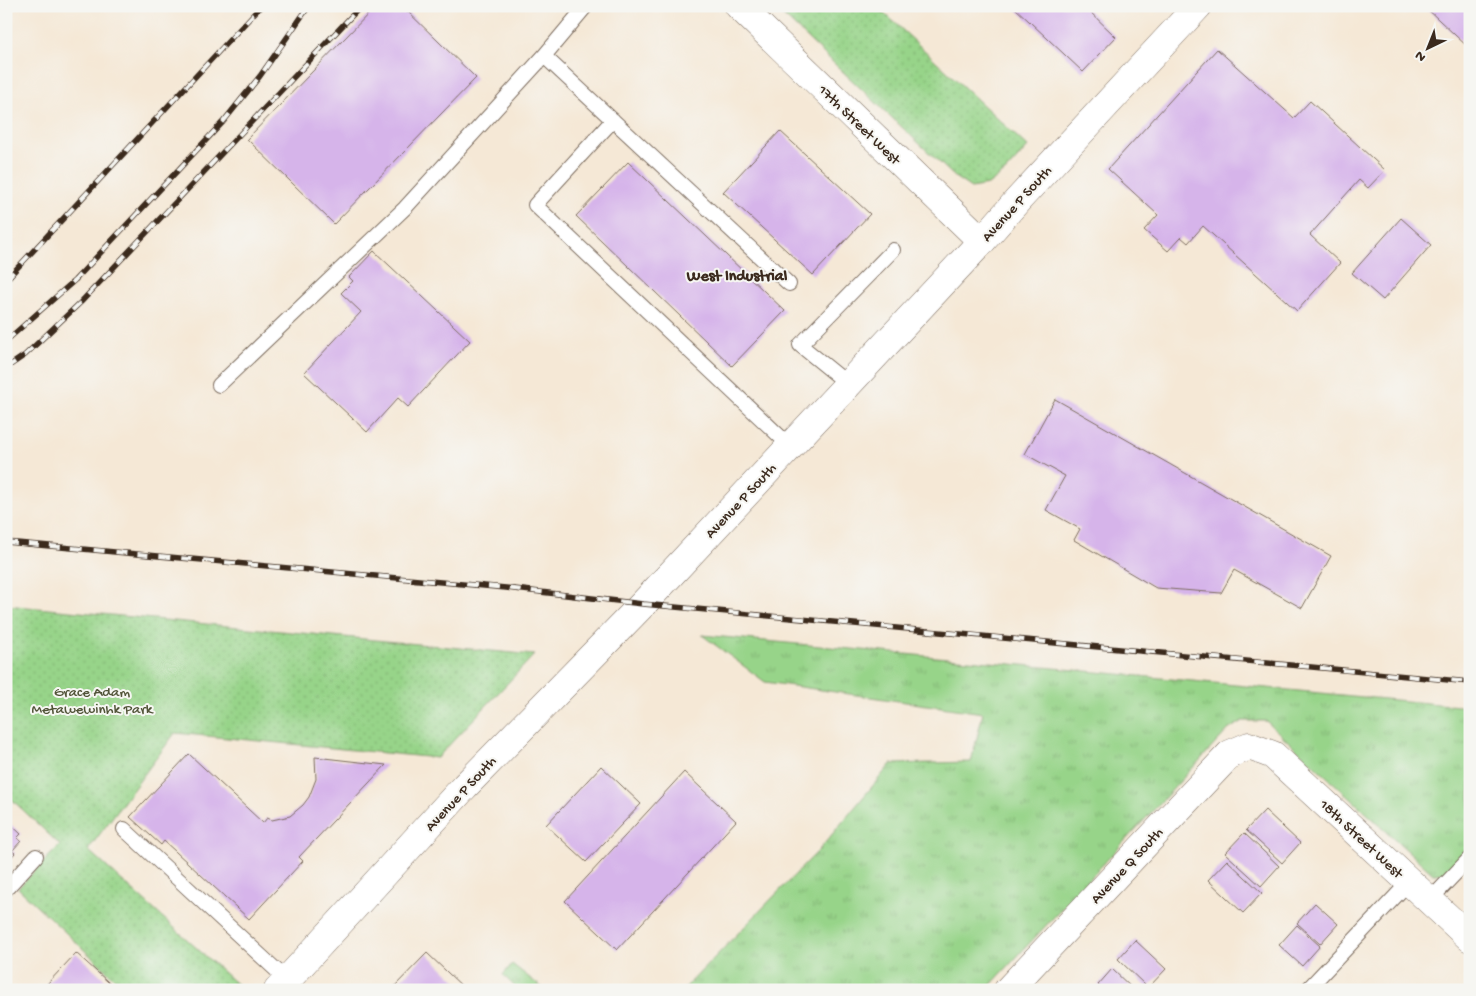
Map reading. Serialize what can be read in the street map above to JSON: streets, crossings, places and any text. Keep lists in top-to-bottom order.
{
  "streets": {
    "main road": [
      "17th Street West",
      "Avenue P South",
      "18th Street West",
      "Avenue Q South"
    ]
  },
  "crossings": [
    ["17th Street West", "Avenue P South"],
    ["18th Street West", "Avenue Q South"]
  ],
  "districts": ["West Industrial"],
  "parks": ["Grace Adam Metawewinhk Park"],
  "north": "bottom left"
}
